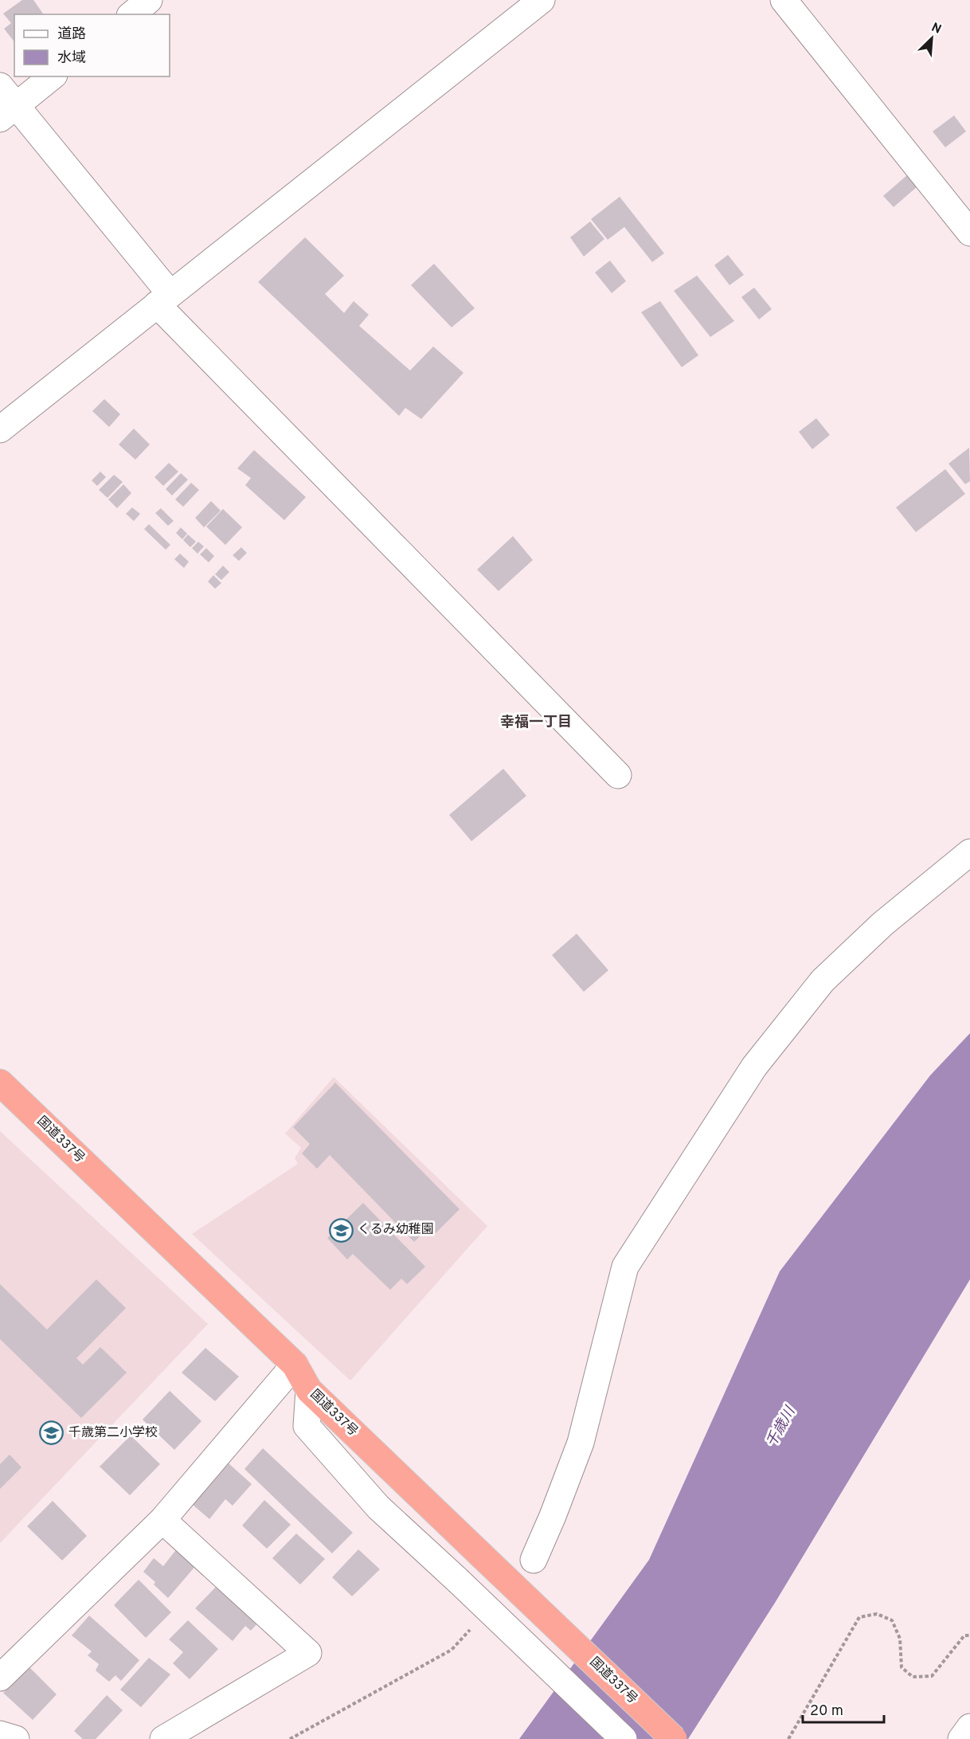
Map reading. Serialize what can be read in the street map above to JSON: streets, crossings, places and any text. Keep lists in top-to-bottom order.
{
  "streets": {
    "highway": ["国道337号"]
  },
  "districts": ["幸福一丁目"],
  "water": ["千歳川"],
  "places": {
    "school or university": ["くるみ幼稚園", "千歳第二小学校"]
  },
  "legend": ["道路", "水域"],
  "scale_bar": "20 m",
  "north": "top right"
}
